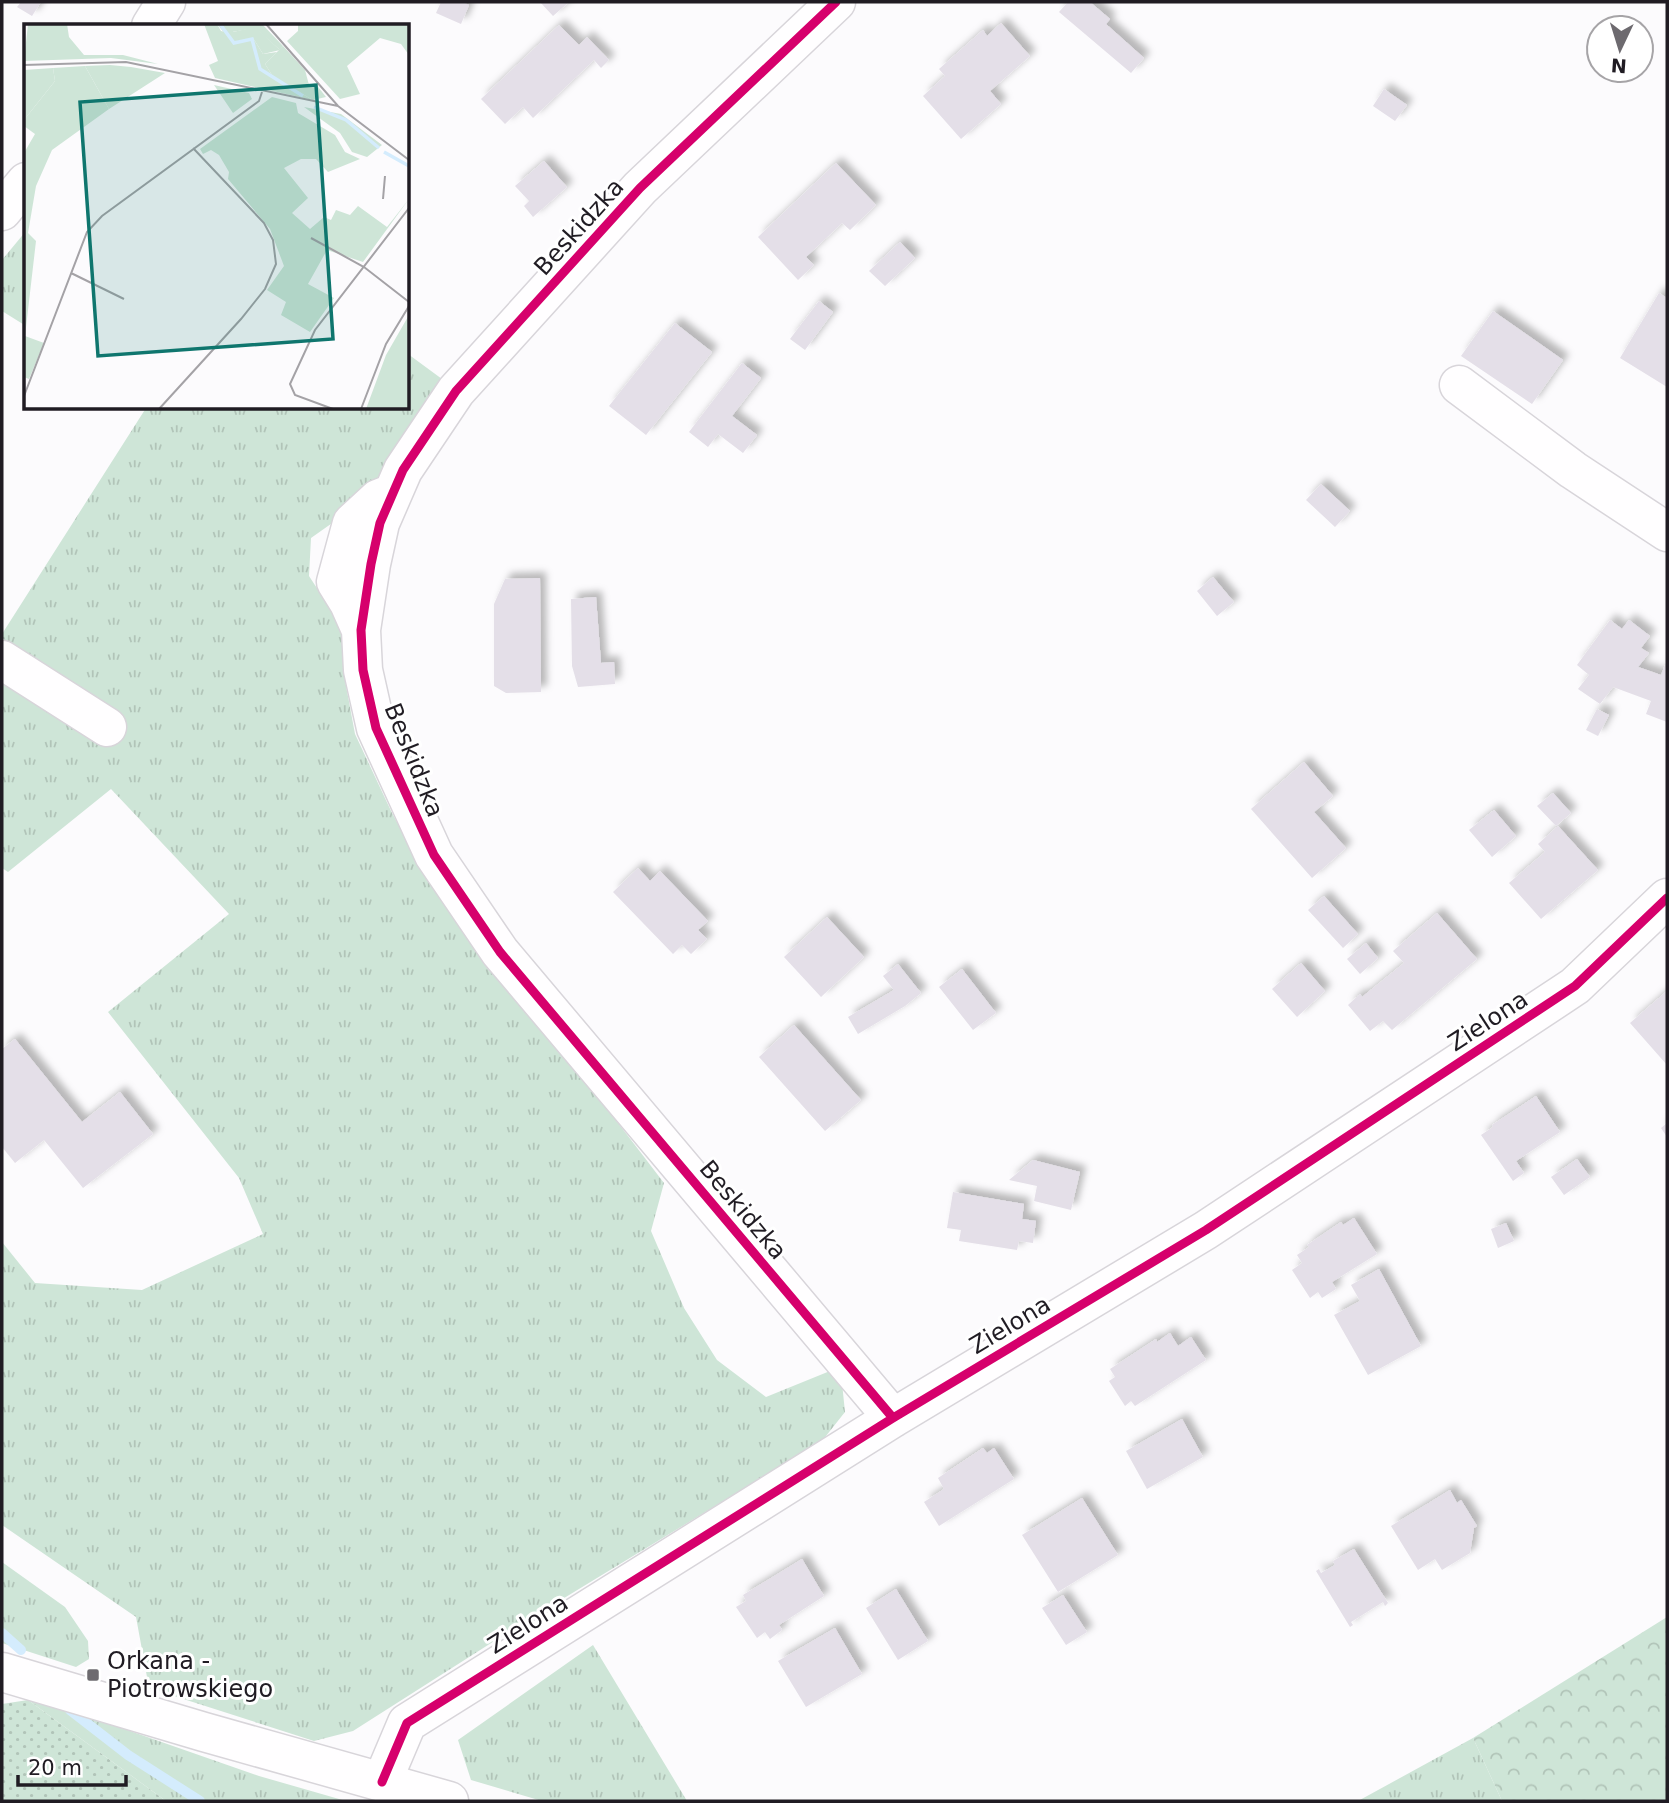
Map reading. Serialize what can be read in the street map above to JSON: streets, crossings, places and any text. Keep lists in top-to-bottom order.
{
  "streets": {
    "street": ["Beskidzka", "Zielona"]
  },
  "crossings": [
    ["Beskidzka", "Zielona"]
  ],
  "places": {
    "transit": ["Orkana - Piotrowskiego"]
  },
  "scale_bar": "20 m",
  "north": "bottom"
}
